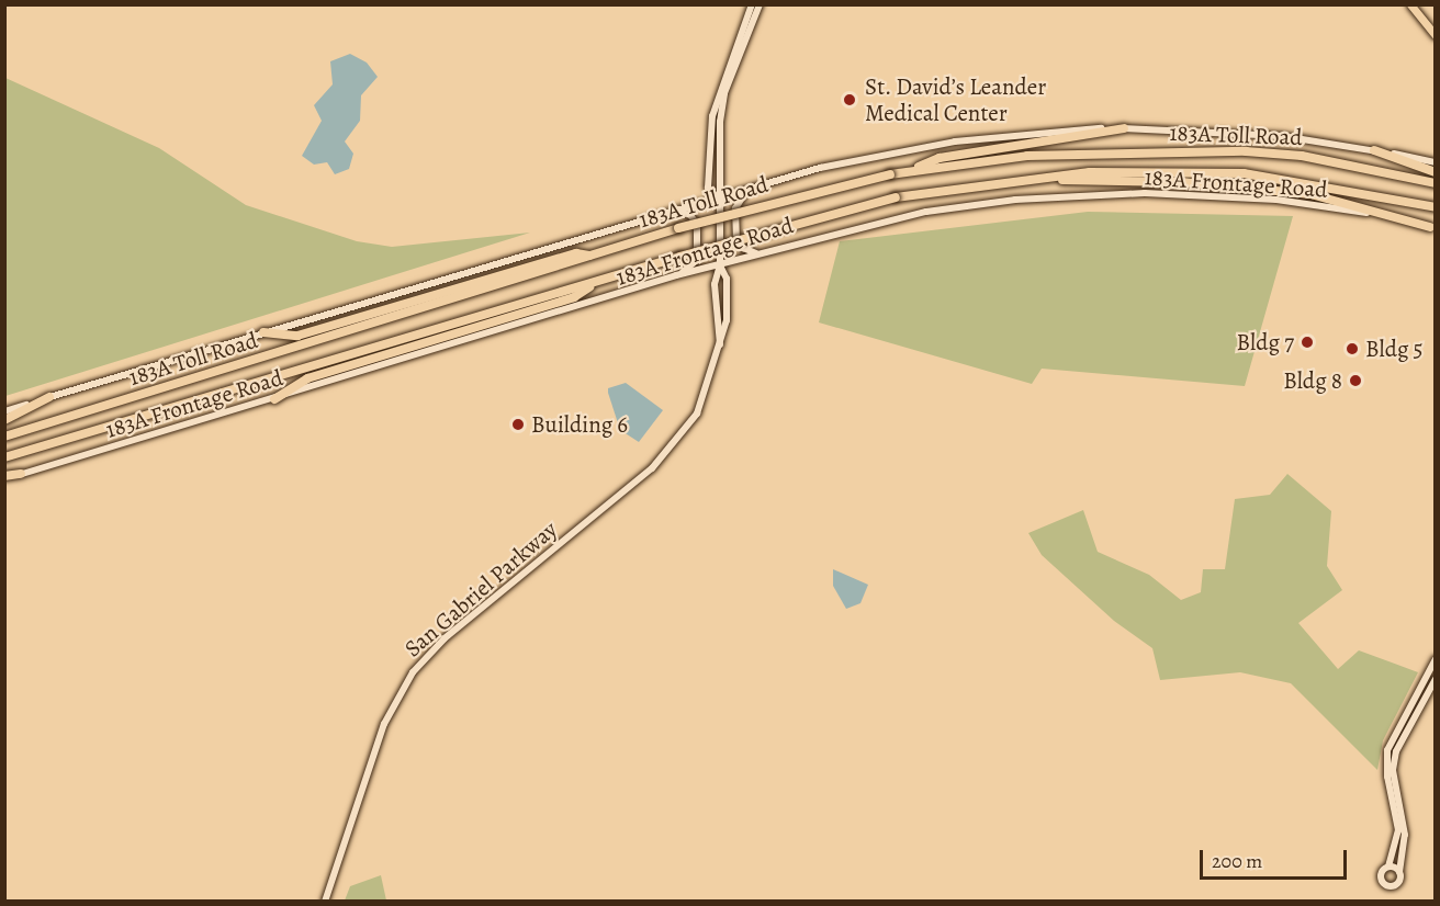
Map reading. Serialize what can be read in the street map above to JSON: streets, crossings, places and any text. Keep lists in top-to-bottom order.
{
  "streets": {
    "highway": ["183A Toll Road"],
    "main road": ["183A Frontage Road", "San Gabriel Parkway"]
  },
  "crossings": [
    ["183A Frontage Road", "San Gabriel Parkway"]
  ],
  "places": [
    "St. David’s Leander Medical Center",
    "Bldg 7",
    "Bldg 5",
    "Bldg 8",
    "Building 6"
  ],
  "scale_bar": "200 m"
}
